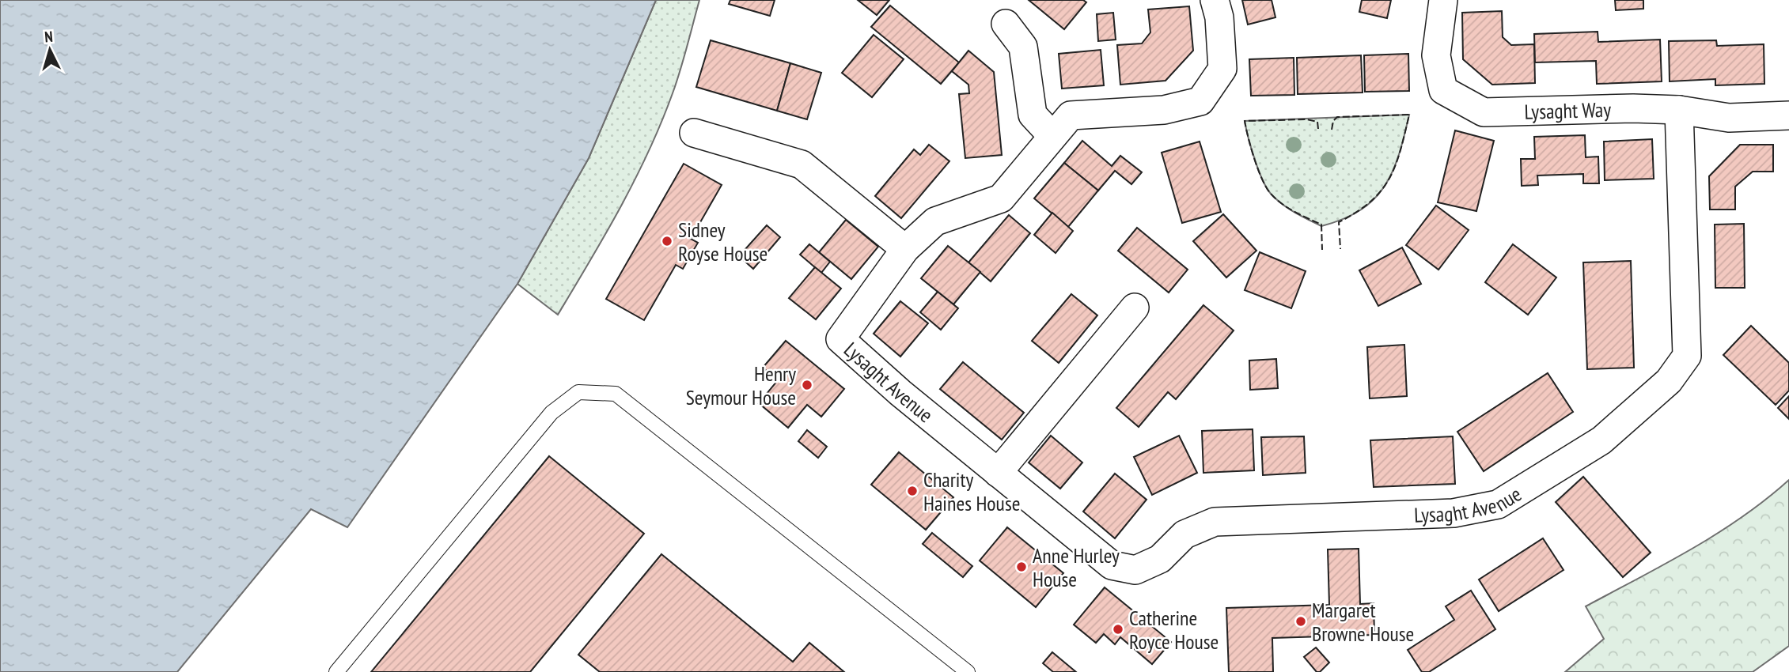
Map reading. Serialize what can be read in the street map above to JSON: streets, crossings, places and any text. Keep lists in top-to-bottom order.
{
  "streets": {
    "street": ["Lysaght Way", "Lysaght Avenue"]
  },
  "crossings": [
    ["Lysaght Way", "Lysaght Avenue"]
  ],
  "places": [
    "Sidney Royse House",
    "Henry Seymour House",
    "Charity Haines House",
    "Anne Hurley House",
    "Margaret Browne House",
    "Catherine Royce House"
  ],
  "north": "top"
}
